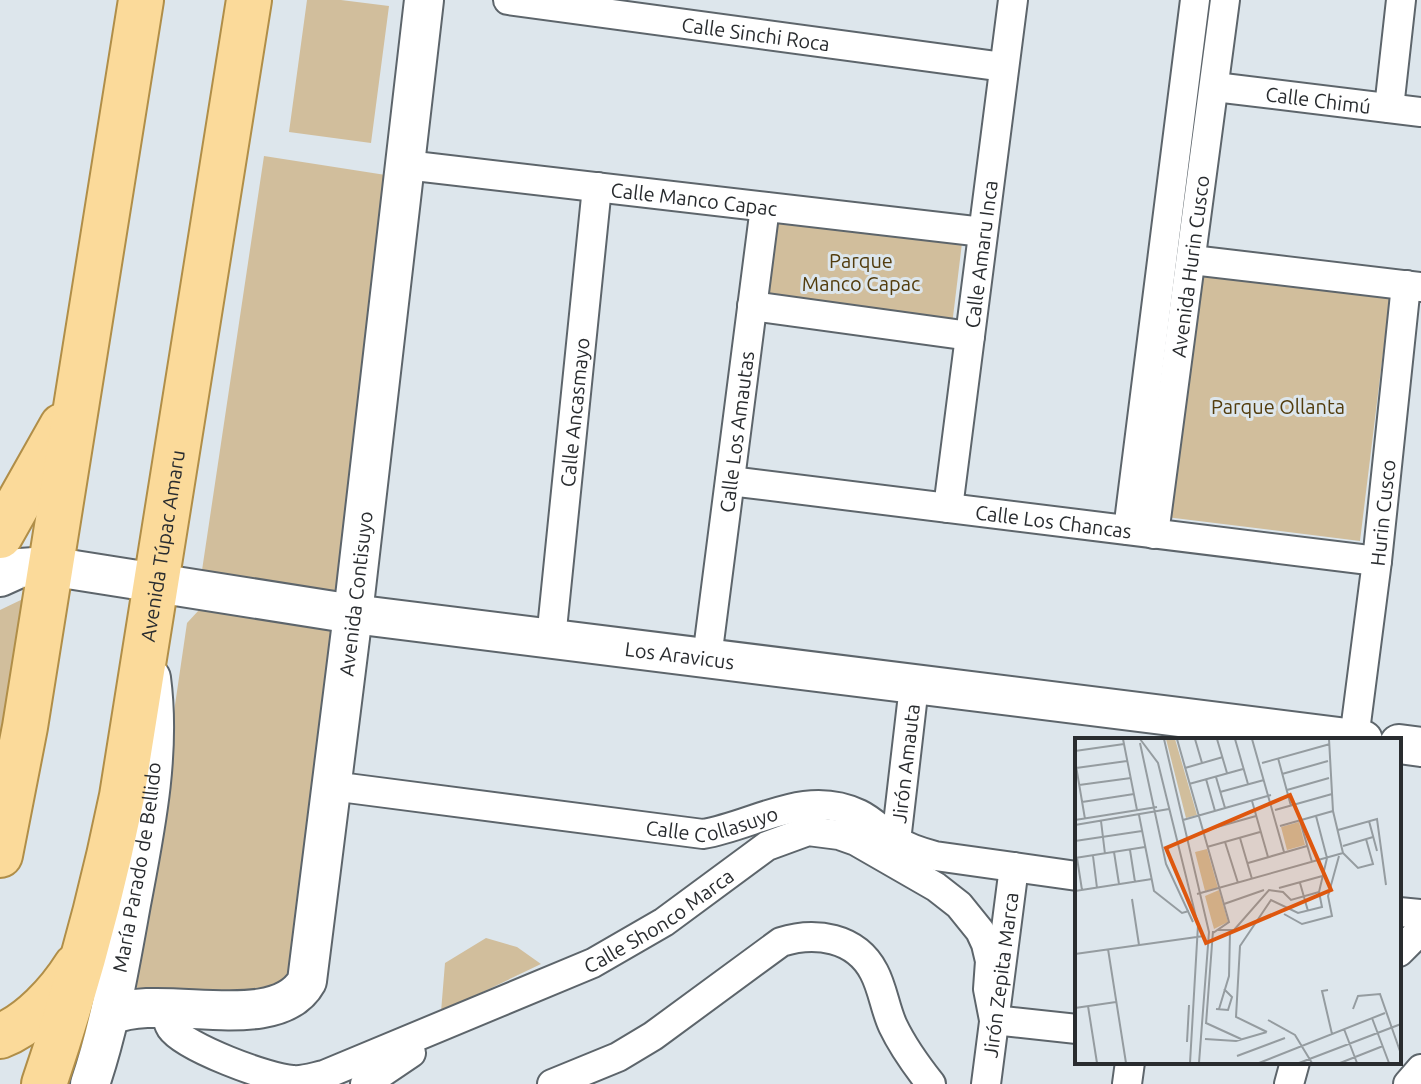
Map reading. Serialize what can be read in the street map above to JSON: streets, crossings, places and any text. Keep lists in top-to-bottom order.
{
  "streets": {
    "main road": ["Avenida Túpac Amaru"],
    "street": [
      "Calle Sinchi Roca",
      "Calle Chimú",
      "Calle Manco Capac",
      "Calle Amaru Inca",
      "Avenida Hurin Cusco",
      "Calle Ancasmayo",
      "Calle Los Amautas",
      "Hurin Cusco",
      "Calle Los Chancas",
      "Avenida Contisuyo",
      "Los Aravicus",
      "Jirón Amauta",
      "Calle Collasuyo",
      "María Parado de Bellido",
      "Calle Shonco Marca",
      "Jirón Zepita Marca"
    ]
  },
  "crossings": [
    ["Calle Sinchi Roca", "Calle Amaru Inca"],
    ["Calle Chimú", "Avenida Hurin Cusco"],
    ["Calle Manco Capac", "Calle Amaru Inca"],
    ["Calle Manco Capac", "Calle Ancasmayo"],
    ["Calle Manco Capac", "Calle Los Amautas"],
    ["Calle Manco Capac", "Avenida Contisuyo"],
    ["Calle Amaru Inca", "Calle Los Chancas"],
    ["Avenida Hurin Cusco", "Calle Los Chancas"],
    ["Calle Ancasmayo", "Los Aravicus"],
    ["Calle Los Amautas", "Calle Los Chancas"],
    ["Calle Los Amautas", "Los Aravicus"],
    ["Hurin Cusco", "Calle Los Chancas"],
    ["Avenida Túpac Amaru", "Los Aravicus"],
    ["Avenida Túpac Amaru", "María Parado de Bellido"],
    ["Avenida Contisuyo", "Los Aravicus"],
    ["Avenida Contisuyo", "Calle Collasuyo"],
    ["Avenida Contisuyo", "María Parado de Bellido"],
    ["Avenida Contisuyo", "Calle Shonco Marca"],
    ["Los Aravicus", "Jirón Amauta"],
    ["Jirón Amauta", "Calle Collasuyo"],
    ["Calle Collasuyo", "Jirón Zepita Marca"],
    ["Calle Shonco Marca", "Jirón Zepita Marca"]
  ],
  "parks": ["Parque Manco Capac", "Parque Ollanta"]
}
